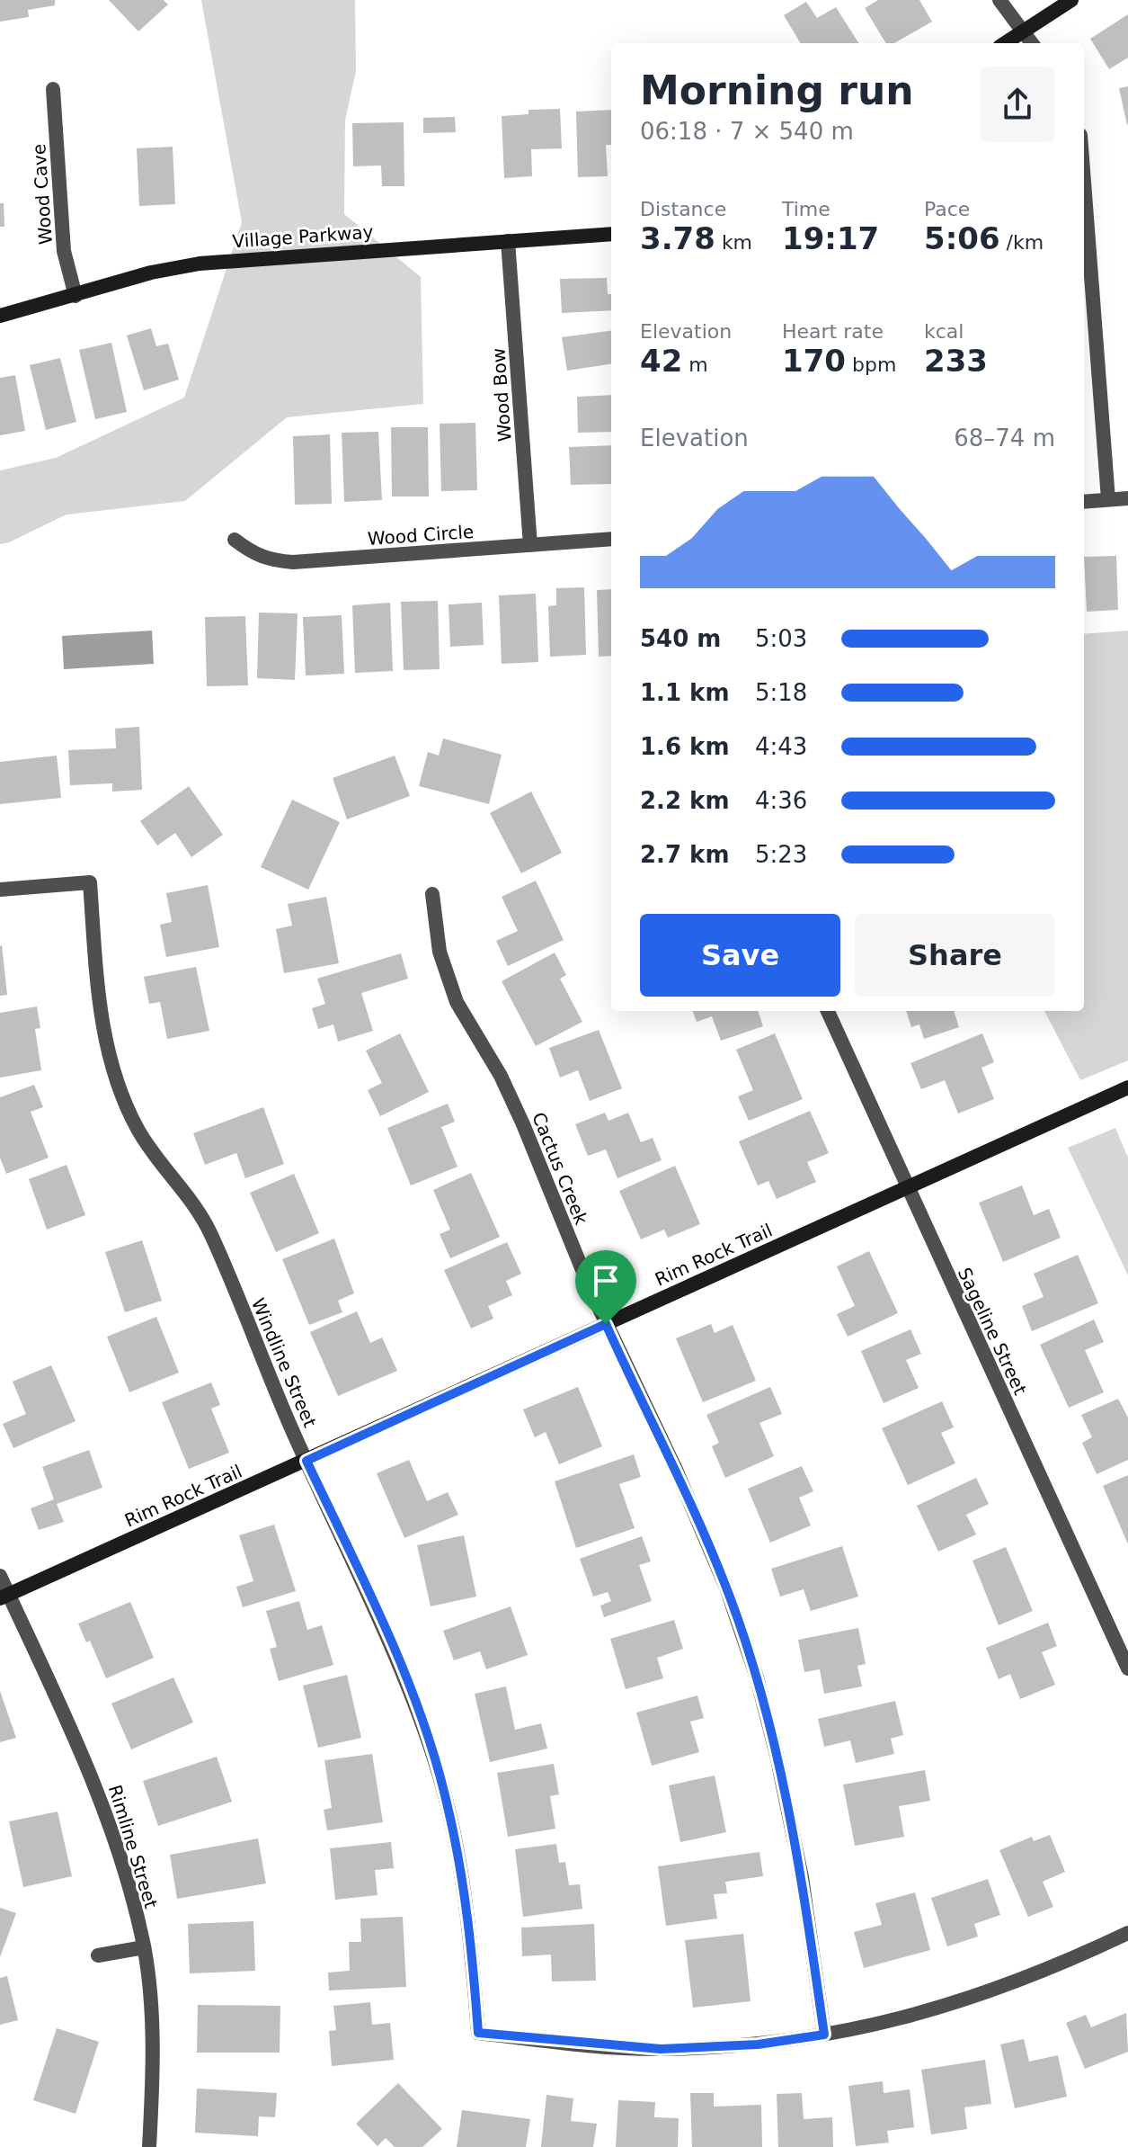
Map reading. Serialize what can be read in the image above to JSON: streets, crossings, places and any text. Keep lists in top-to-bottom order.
{
  "streets": {
    "street": [
      "Wood Cave",
      "Village Parkway",
      "Wood Bow",
      "Wood Circle",
      "Cactus Creek",
      "Rim Rock Trail",
      "Sageline Street",
      "Windline Street",
      "Rimline Street"
    ]
  },
  "crossings": [
    ["Wood Cave", "Village Parkway"],
    ["Village Parkway", "Wood Bow"],
    ["Wood Bow", "Wood Circle"],
    ["Cactus Creek", "Rim Rock Trail"],
    ["Cactus Creek", "Windline Street"],
    ["Rim Rock Trail", "Sageline Street"],
    ["Rim Rock Trail", "Windline Street"],
    ["Rim Rock Trail", "Rimline Street"]
  ],
  "page": {
    "heading": ["Morning run", "06:18 · 7 × 540 m"],
    "stats": [
      ["Distance", "3.78 km"],
      ["Time", "19:17"],
      ["Pace", "5:06 /km"],
      ["Elevation", "42 m"],
      ["Heart rate", "170 bpm"],
      ["kcal", "233"]
    ],
    "chart": ["Elevation", "68–74 m"],
    "list": [
      {
        "name": "540 m",
        "note": "5:03"
      },
      {
        "name": "1.1 km",
        "note": "5:18"
      },
      {
        "name": "1.6 km",
        "note": "4:43"
      },
      {
        "name": "2.2 km",
        "note": "4:36"
      },
      {
        "name": "2.7 km",
        "note": "5:23"
      }
    ],
    "buttons": ["Save", "Share"]
  }
}
